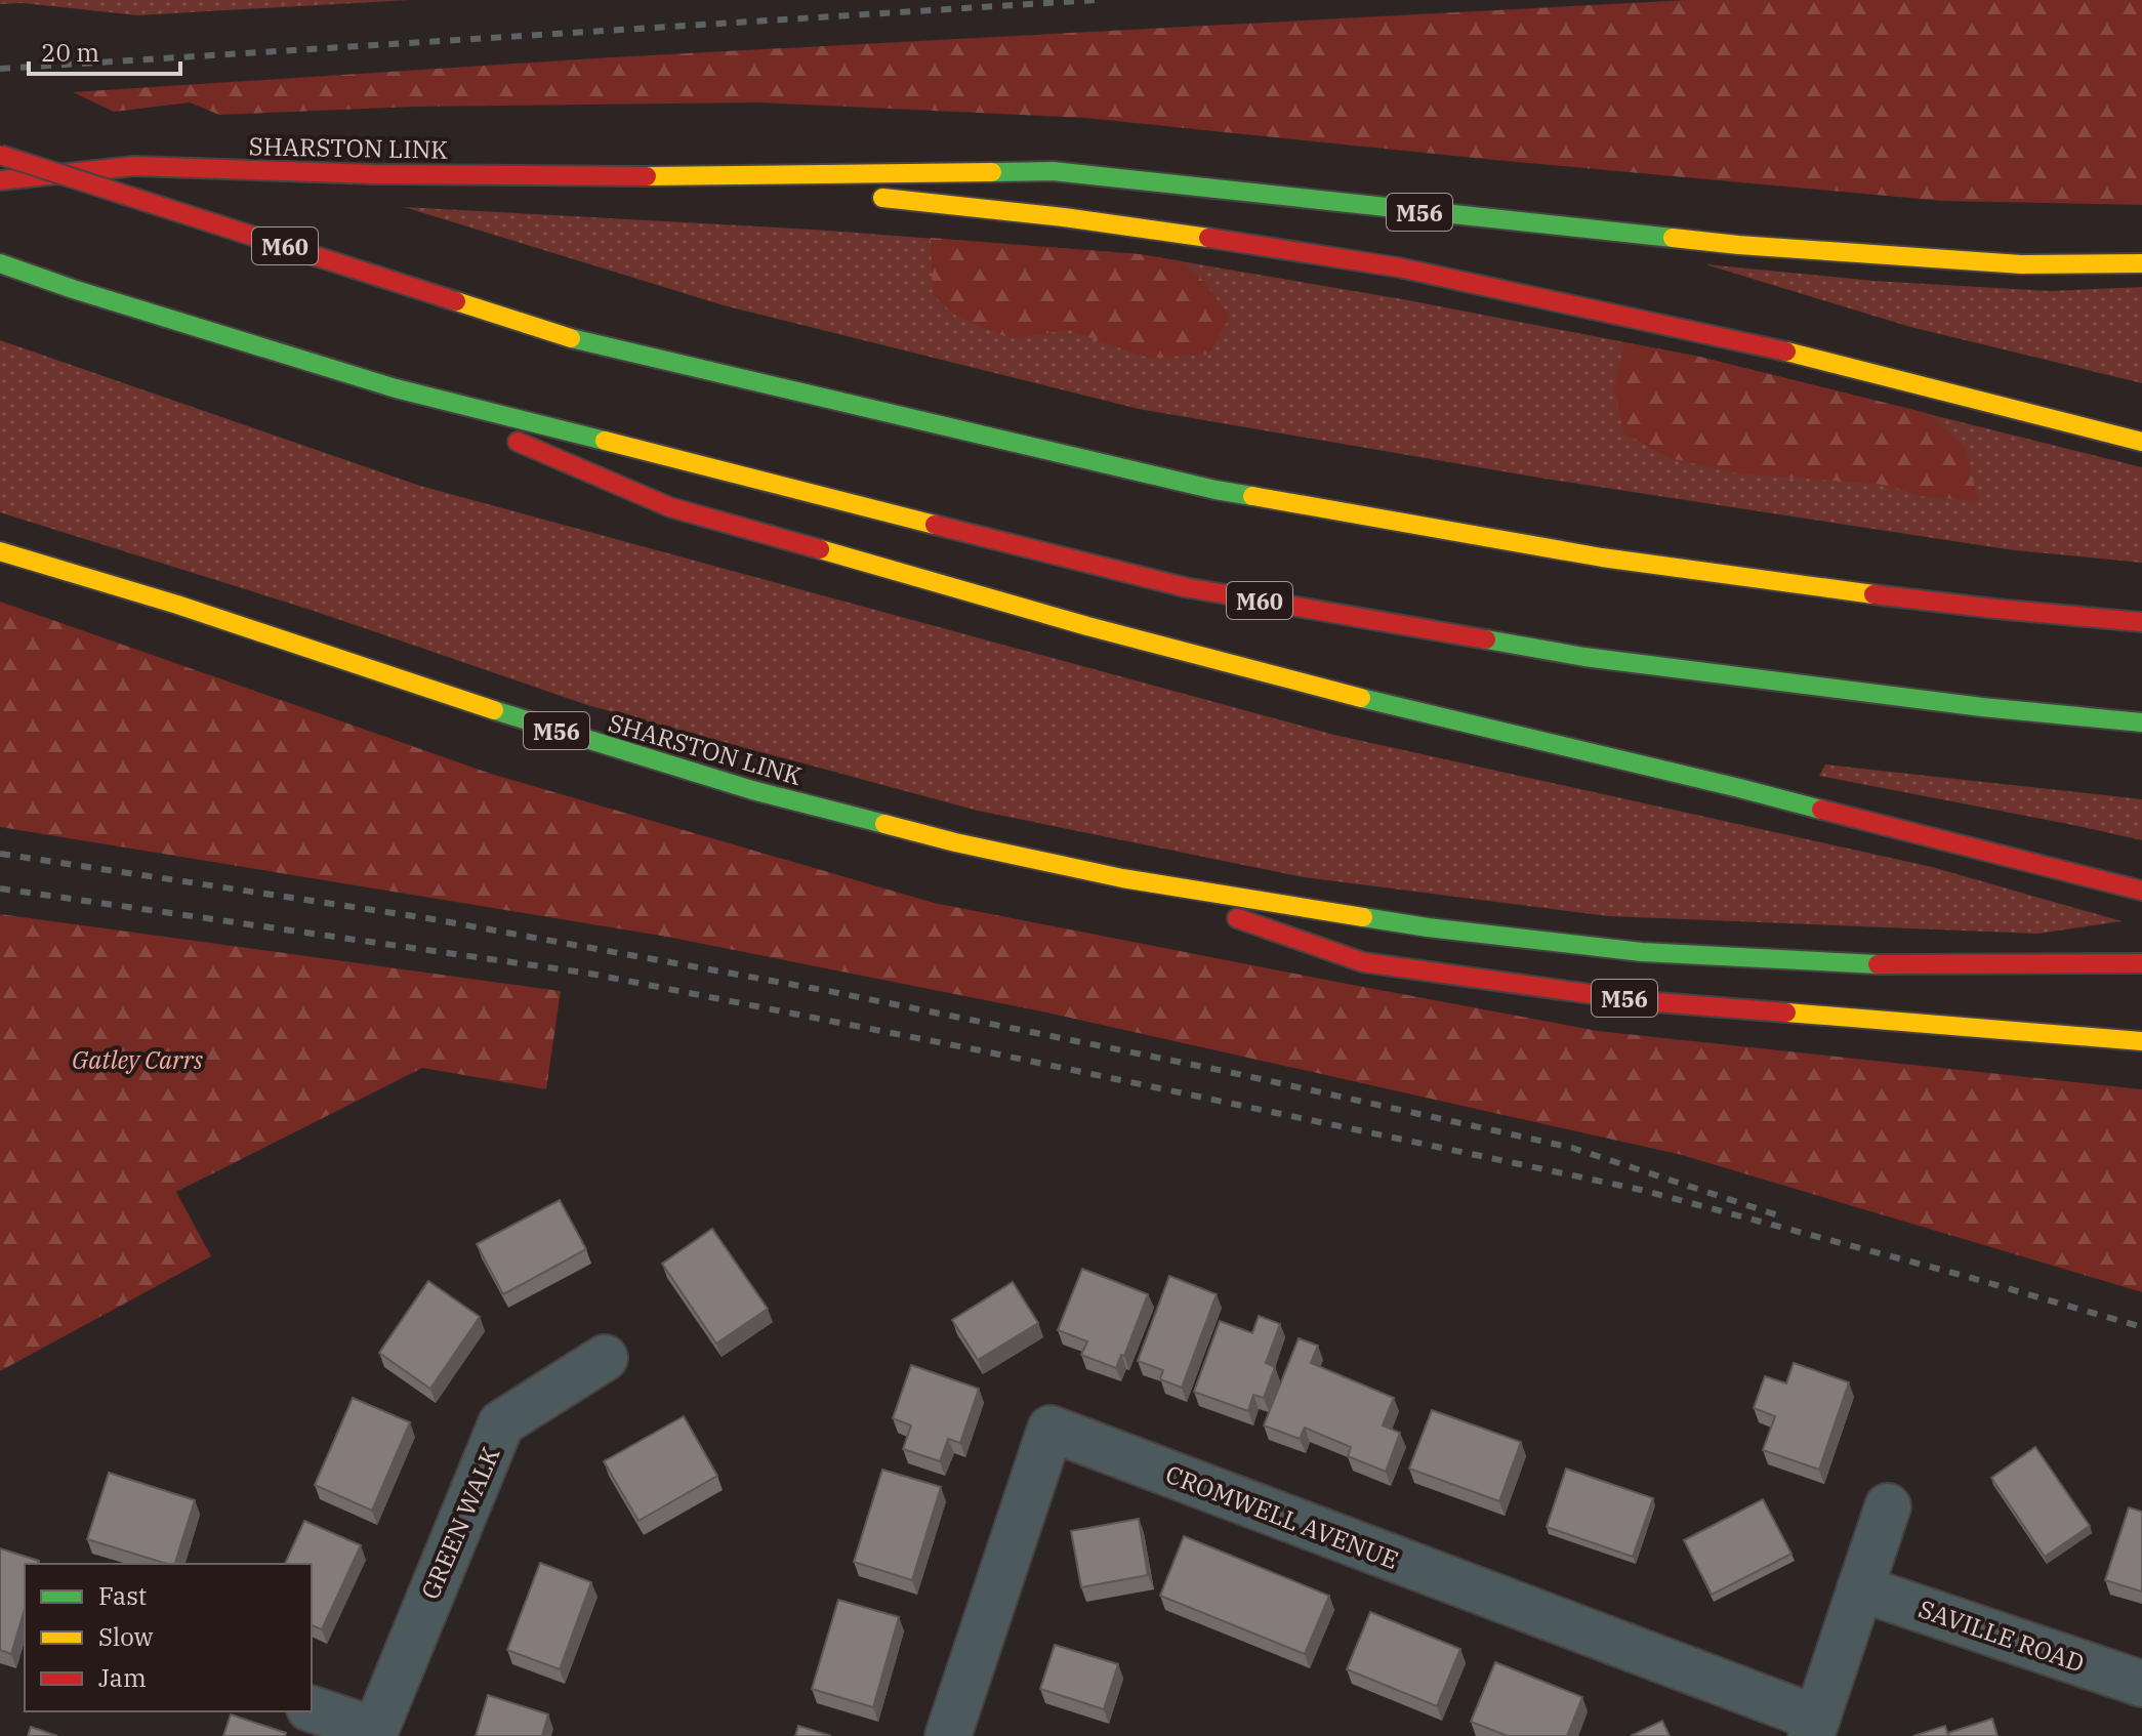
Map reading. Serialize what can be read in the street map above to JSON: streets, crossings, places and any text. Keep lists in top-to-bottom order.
{
  "streets": {
    "highway": ["SHARSTON LINK", "M56", "M60"],
    "street": ["CROMWELL AVENUE", "GREEN WALK", "SAVILLE ROAD"]
  },
  "crossings": [
    ["SHARSTON LINK", "M56"]
  ],
  "parks": ["Gatley Carrs"],
  "legend": ["Fast", "Slow", "Jam"],
  "scale_bar": "20 m"
}
